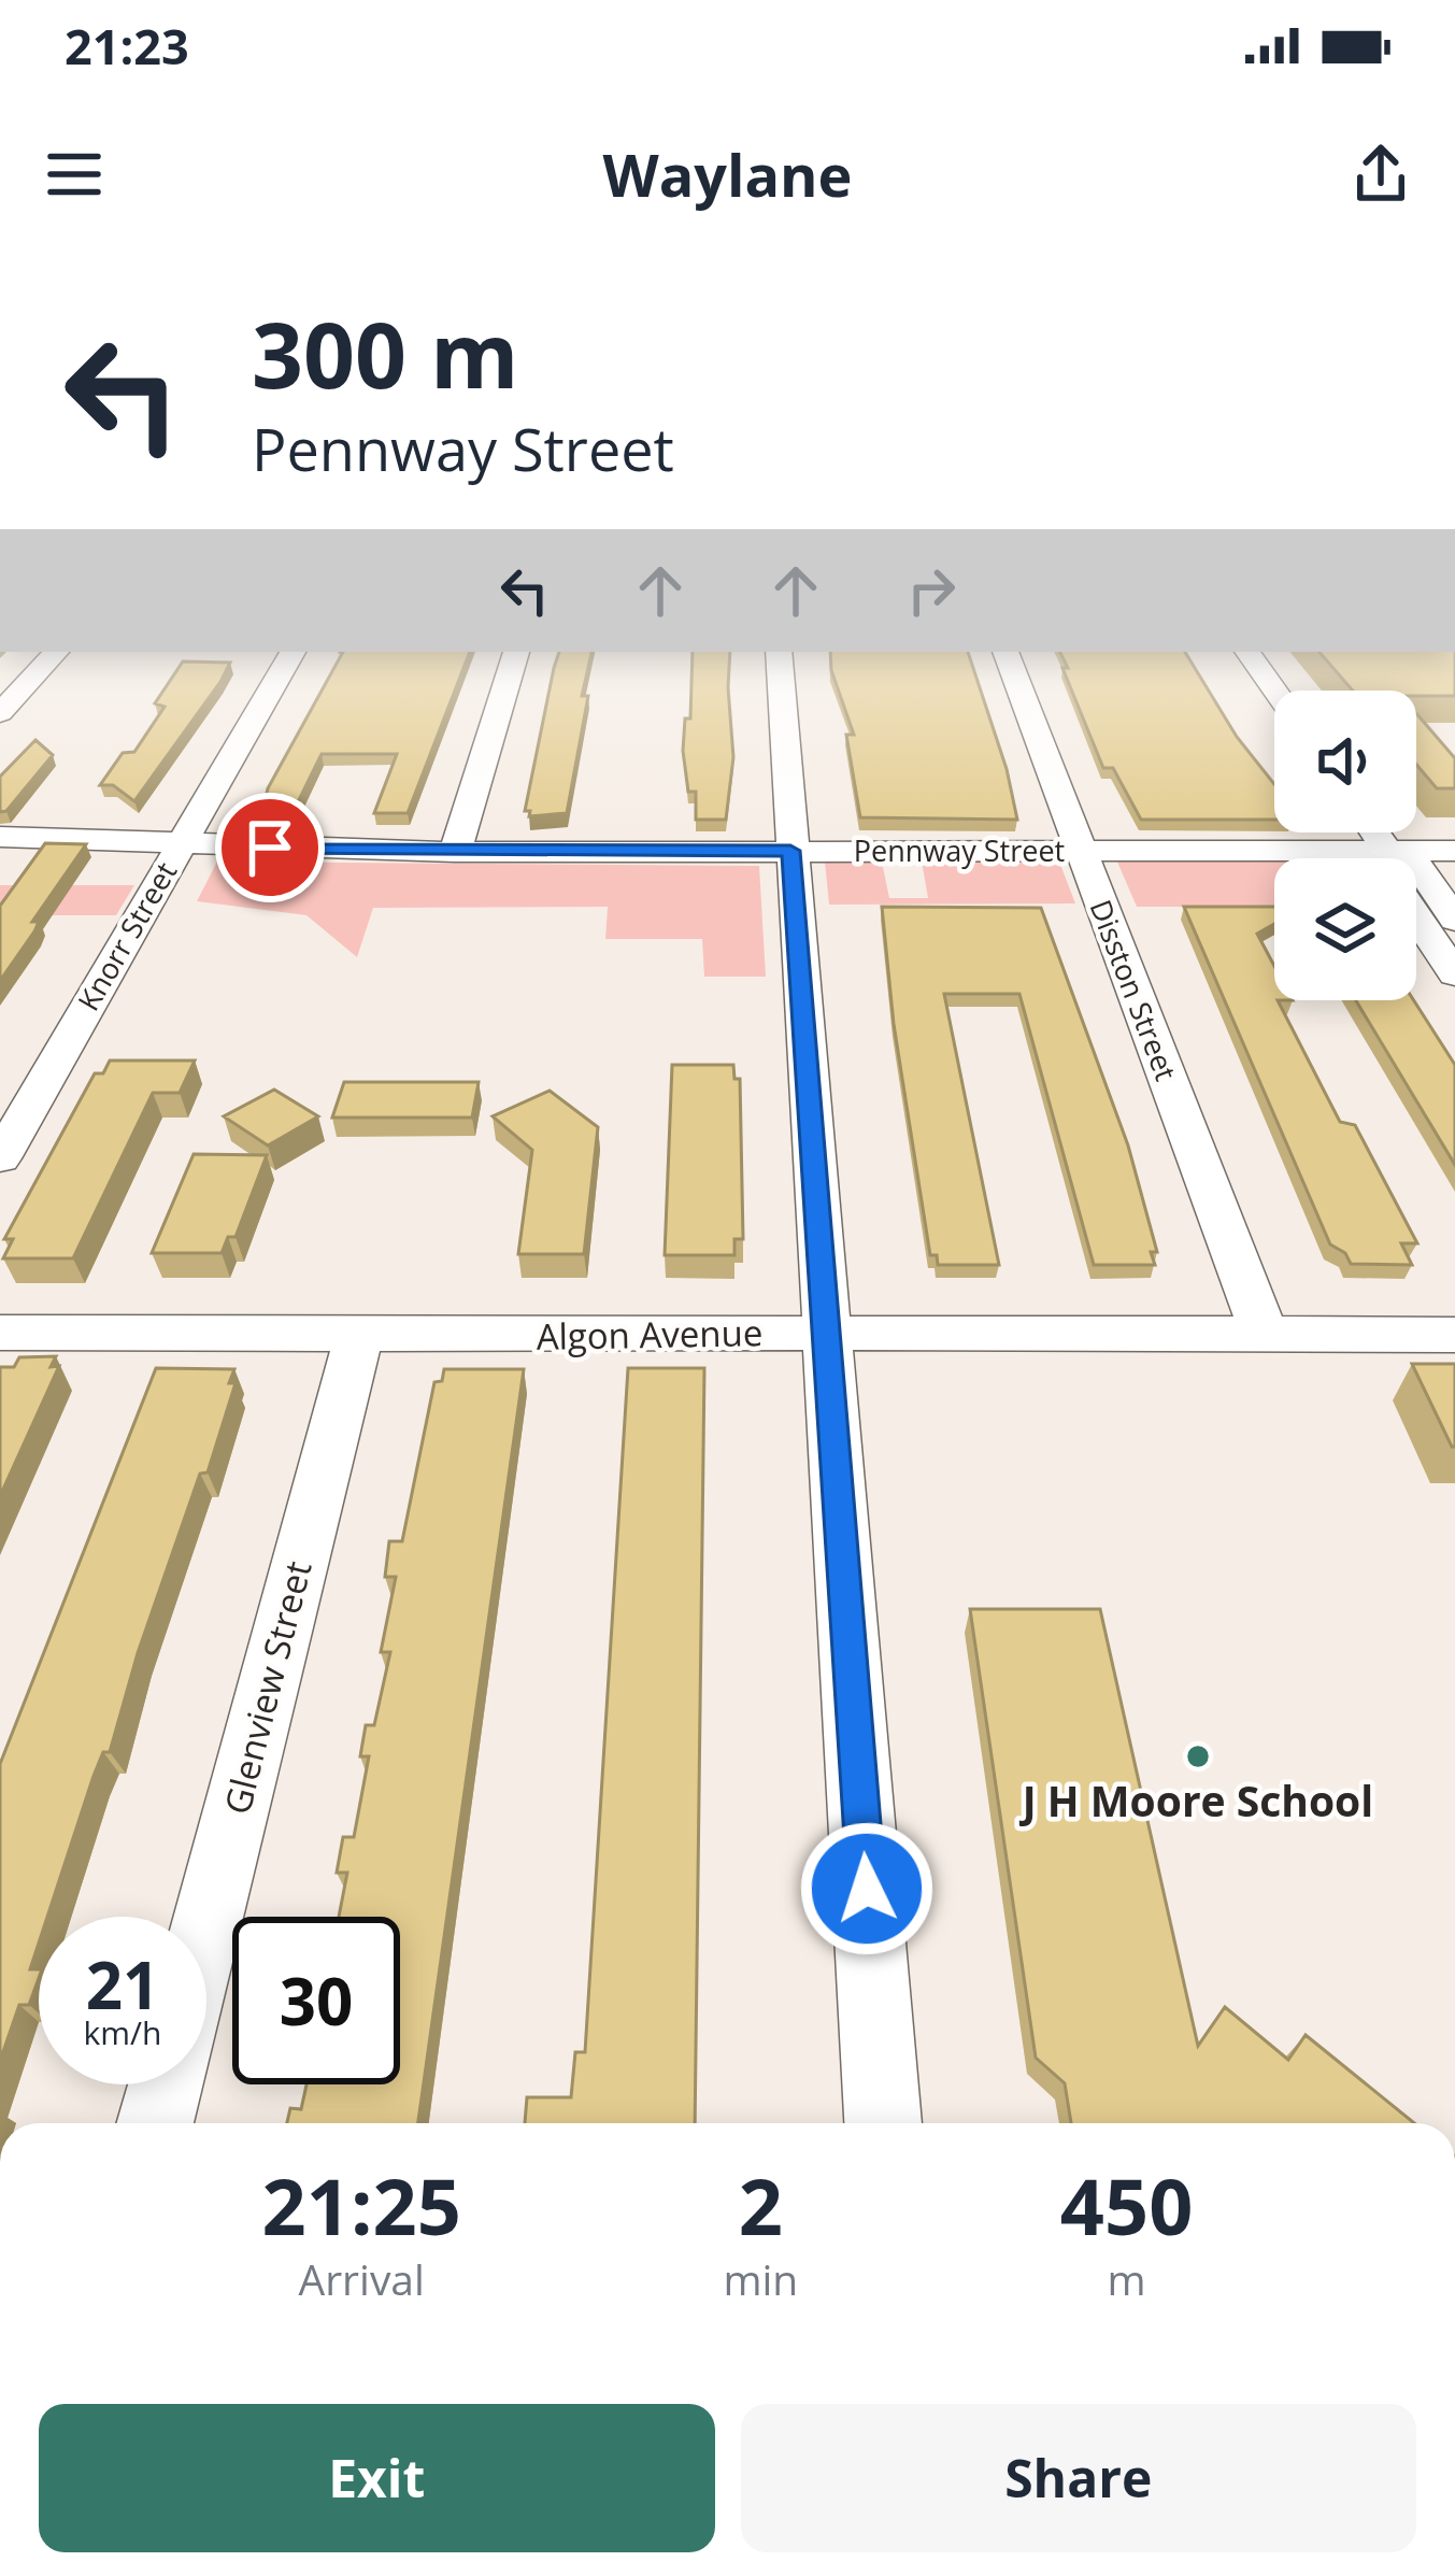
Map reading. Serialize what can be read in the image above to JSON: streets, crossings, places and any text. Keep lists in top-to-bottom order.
{
  "streets": {
    "street": [
      "Pennway Street",
      "Knorr Street",
      "Disston Street",
      "Algon Avenue",
      "Glenview Street"
    ]
  },
  "crossings": [
    ["Pennway Street", "Knorr Street"],
    ["Pennway Street", "Disston Street"],
    ["Disston Street", "Algon Avenue"],
    ["Algon Avenue", "Glenview Street"]
  ],
  "places": ["J H Moore School"],
  "page": {
    "status": "21:23",
    "header": "Waylane",
    "turn": ["300 m", "Pennway Street"],
    "speed": "21 km/h",
    "limit": "30",
    "eta": [
      "21:25",
      "Arrival",
      "2",
      "min",
      "450",
      "m"
    ],
    "buttons": ["Exit", "Share"]
  }
}
